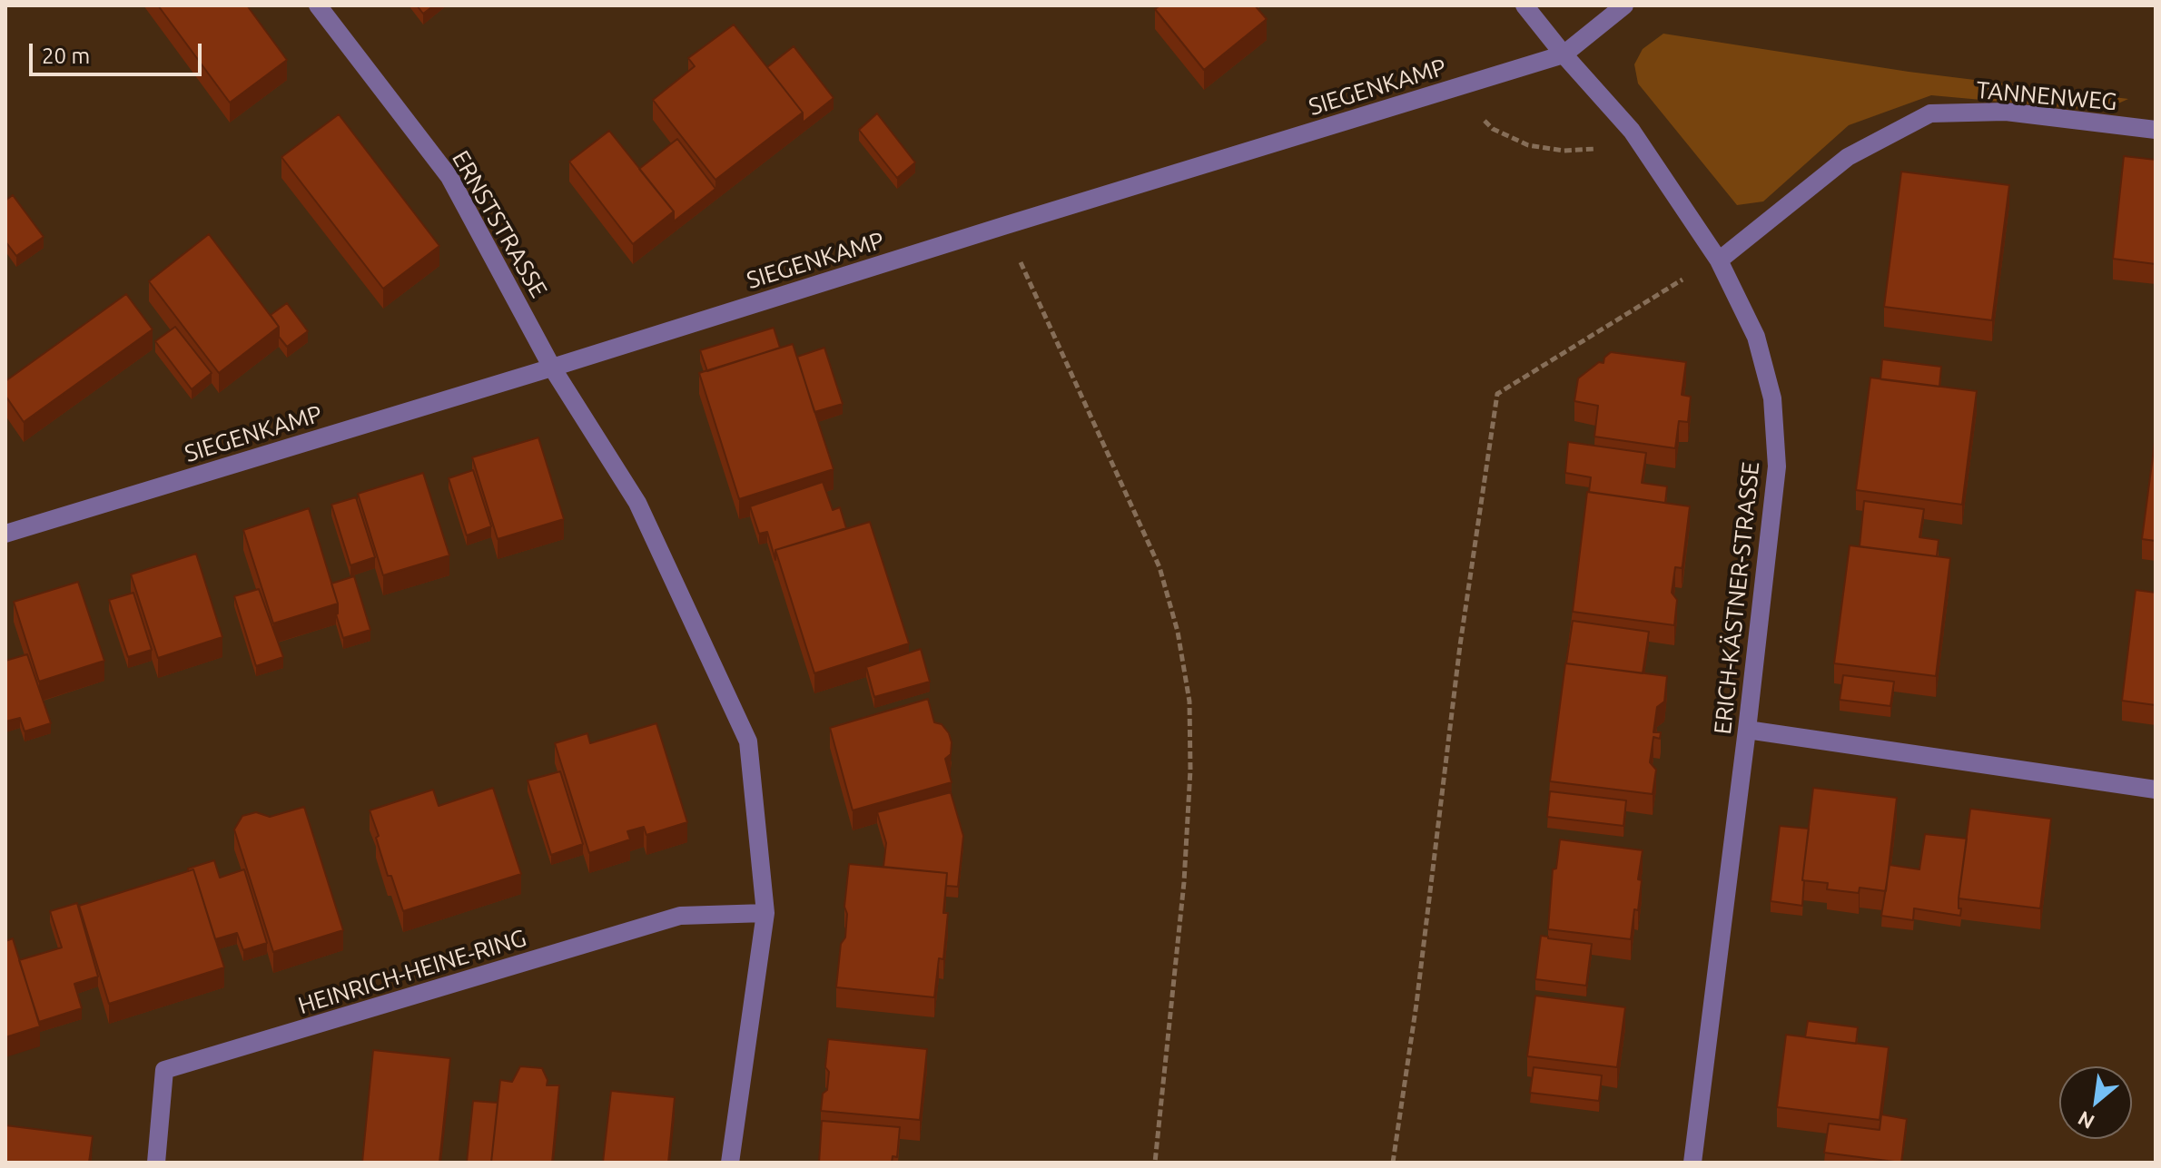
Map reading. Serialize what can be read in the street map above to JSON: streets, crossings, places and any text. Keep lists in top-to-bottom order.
{
  "streets": {
    "street": [
      "SIEGENKAMP",
      "TANNENWEG",
      "ERNSTSTRASSE",
      "ERICH-KÄSTNER-STRASSE",
      "HEINRICH-HEINE-RING"
    ]
  },
  "crossings": [
    ["SIEGENKAMP", "ERNSTSTRASSE"],
    ["SIEGENKAMP", "ERICH-KÄSTNER-STRASSE"],
    ["TANNENWEG", "ERICH-KÄSTNER-STRASSE"],
    ["ERNSTSTRASSE", "HEINRICH-HEINE-RING"]
  ],
  "scale_bar": "20 m",
  "north": "bottom left"
}
